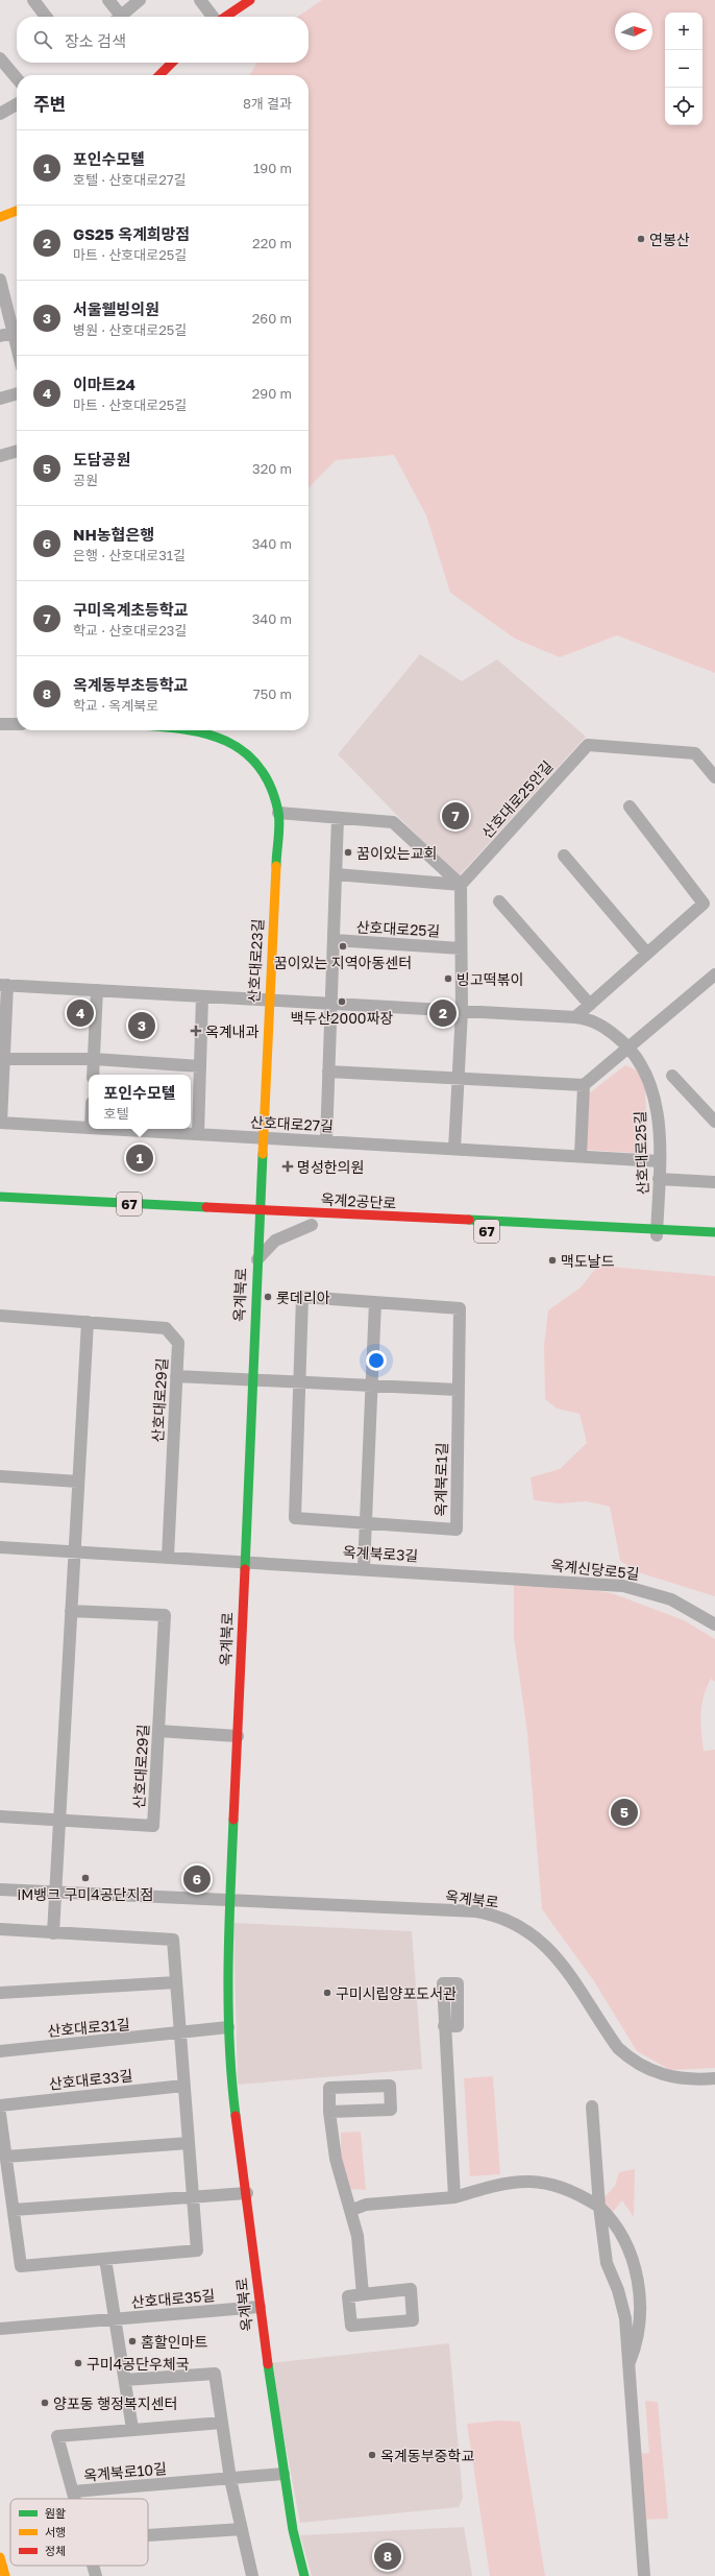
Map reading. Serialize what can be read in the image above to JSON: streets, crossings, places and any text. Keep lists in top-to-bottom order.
{
  "streets": {
    "street": [
      "산호대로25안길",
      "산호대로25길",
      "산호대로23길",
      "산호대로27길",
      "옥계2공단로",
      "67",
      "옥계북로",
      "산호대로29길",
      "옥계북로1길",
      "옥계북로3길",
      "옥계신당로5길",
      "산호대로31길",
      "산호대로33길",
      "산호대로35길",
      "옥계북로10길"
    ]
  },
  "crossings": [
    ["산호대로25길", "산호대로23길"],
    ["산호대로25길", "산호대로27길"],
    ["산호대로25길", "옥계2공단로"],
    ["산호대로23길", "산호대로27길"],
    ["산호대로23길", "옥계2공단로"],
    ["산호대로23길", "옥계북로"],
    ["옥계2공단로", "옥계북로"],
    ["옥계북로", "옥계북로3길"],
    ["옥계북로", "산호대로35길"],
    ["옥계북로", "옥계북로10길"],
    ["옥계북로3길", "옥계신당로5길"]
  ],
  "places": {
    "other": [
      "연봉산",
      "꿈이있는교회",
      "꿈이있는 지역아동센터",
      "빙고떡볶이",
      "백두산2000짜장",
      "맥도날드",
      "롯데리아",
      "iM뱅크 구미4공단지점",
      "구미시립양포도서관",
      "홈할인마트",
      "구미4공단우체국",
      "양포동 행정복지센터",
      "옥계동부중학교"
    ],
    "health": ["옥계내과", "명성한의원"]
  },
  "legend": ["원활", "서행", "정체"],
  "north": "right",
  "page": {
    "map_buttons": ["+", "−"],
    "search": "장소 검색",
    "heading": ["주변", "8개 결과"],
    "list": [
      {
        "mark": "1",
        "name": "포인수모텔",
        "note": "호텔 · 산호대로27길",
        "value": "190 m"
      },
      {
        "mark": "2",
        "name": "GS25 옥계희망점",
        "note": "마트 · 산호대로25길",
        "value": "220 m"
      },
      {
        "mark": "3",
        "name": "서울웰빙의원",
        "note": "병원 · 산호대로25길",
        "value": "260 m"
      },
      {
        "mark": "4",
        "name": "이마트24",
        "note": "마트 · 산호대로25길",
        "value": "290 m"
      },
      {
        "mark": "5",
        "name": "도담공원",
        "note": "공원",
        "value": "320 m"
      },
      {
        "mark": "6",
        "name": "NH농협은행",
        "note": "은행 · 산호대로31길",
        "value": "340 m"
      },
      {
        "mark": "7",
        "name": "구미옥계초등학교",
        "note": "학교 · 산호대로23길",
        "value": "340 m"
      },
      {
        "mark": "8",
        "name": "옥계동부초등학교",
        "note": "학교 · 옥계북로",
        "value": "750 m"
      }
    ],
    "pins": [
      "7",
      "2",
      "4",
      "3",
      "1",
      "5",
      "6",
      "8"
    ],
    "popup": ["포인수모텔", "호텔"]
  }
}
